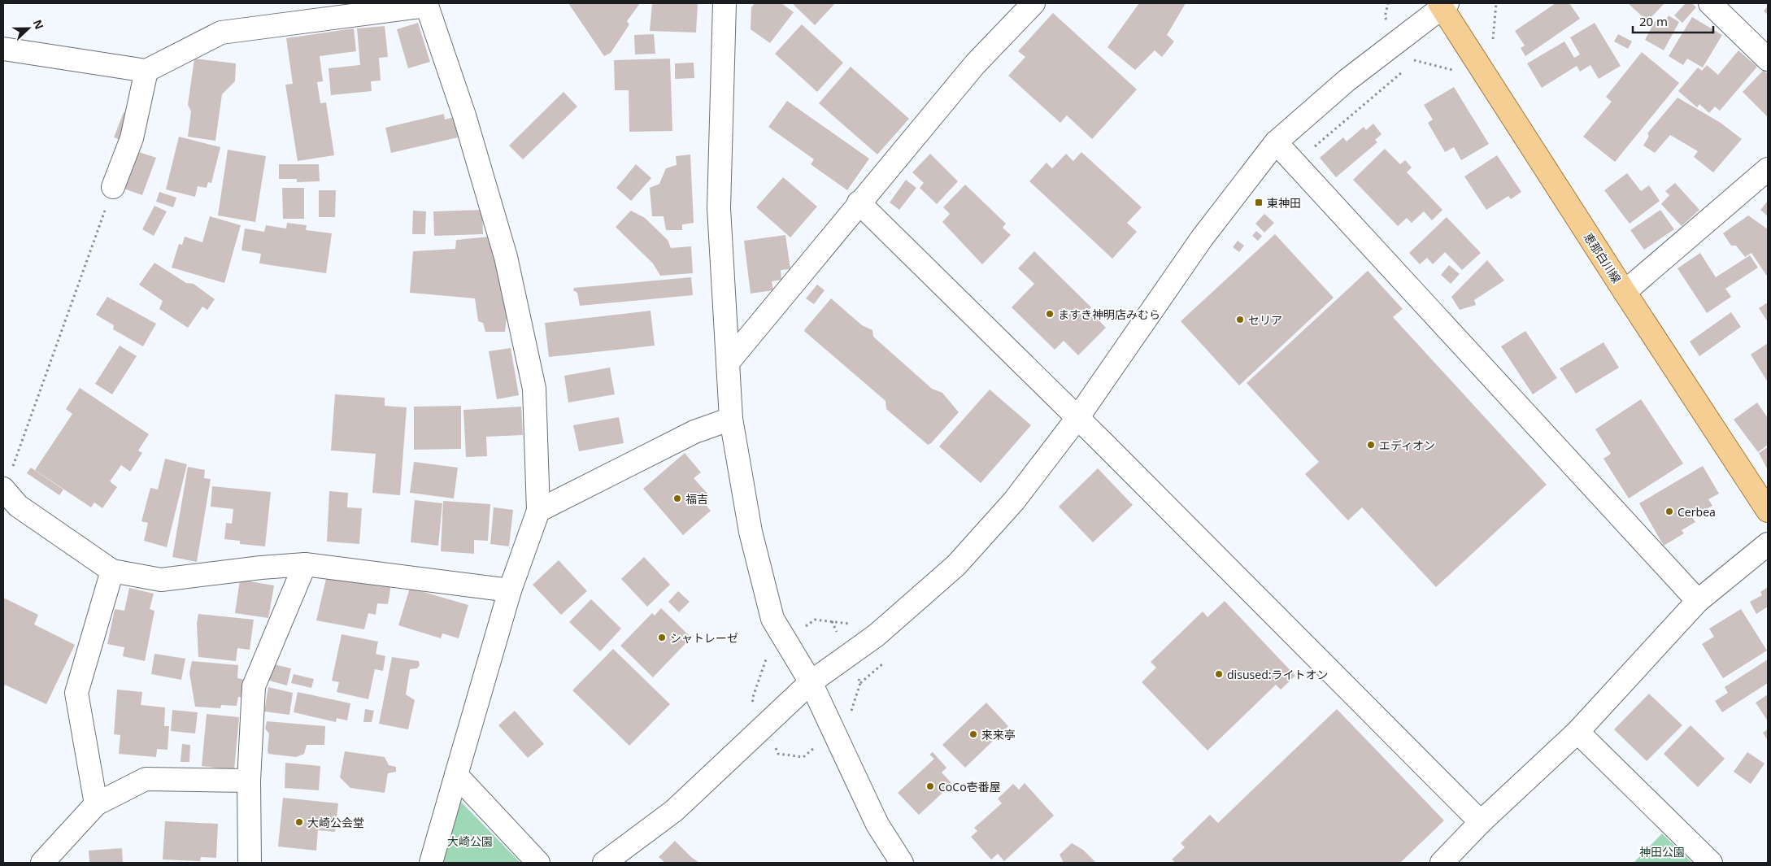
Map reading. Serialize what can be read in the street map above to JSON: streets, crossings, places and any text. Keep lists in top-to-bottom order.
{
  "streets": {
    "main road": ["恵那白川線"]
  },
  "parks": ["大崎公園", "神田公園"],
  "places": {
    "transit": ["東神田"],
    "other": [
      "ますき神明店みむら",
      "セリア",
      "エディオン",
      "福吉",
      "Cerbea",
      "シャトレーゼ",
      "disused:ライトオン",
      "来来亭",
      "CoCo壱番屋",
      "大崎公会堂"
    ]
  },
  "scale_bar": "20 m",
  "north": "right"
}
